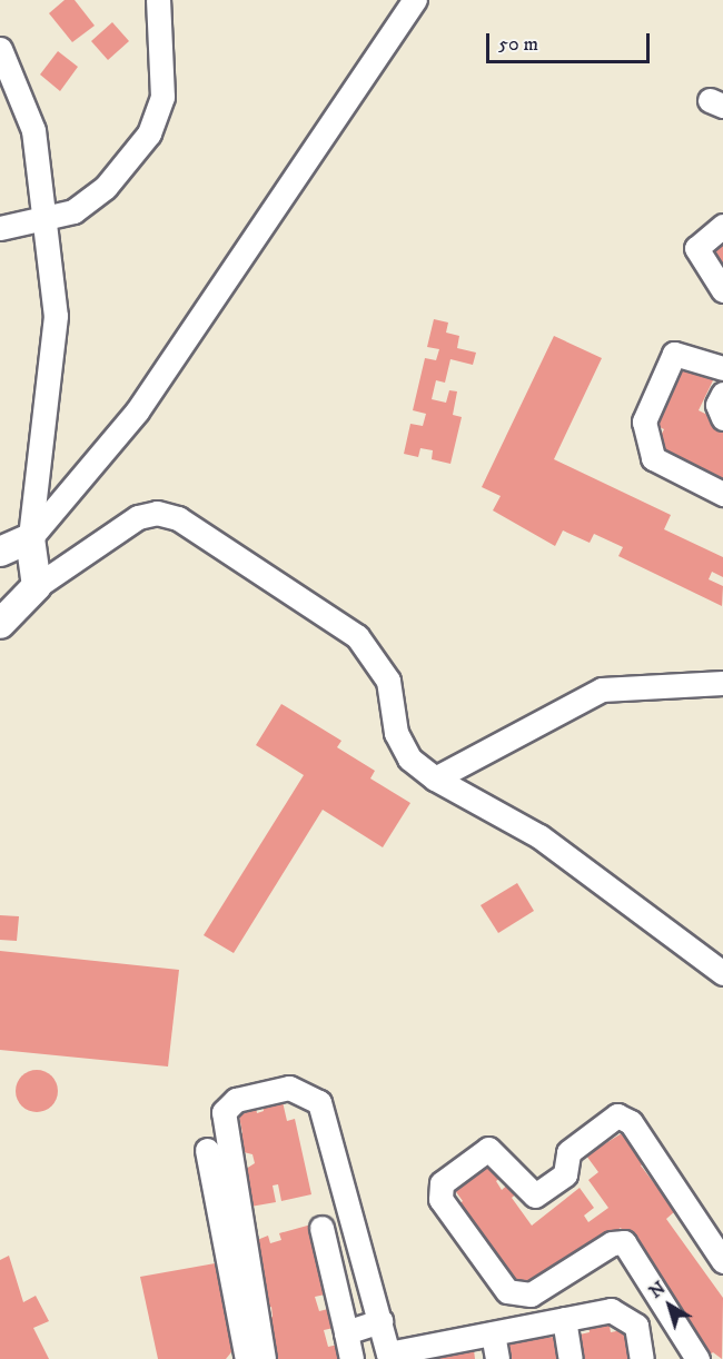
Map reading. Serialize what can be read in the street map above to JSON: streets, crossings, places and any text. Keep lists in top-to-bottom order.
{
  "scale_bar": "50 m",
  "north": "top left"
}
